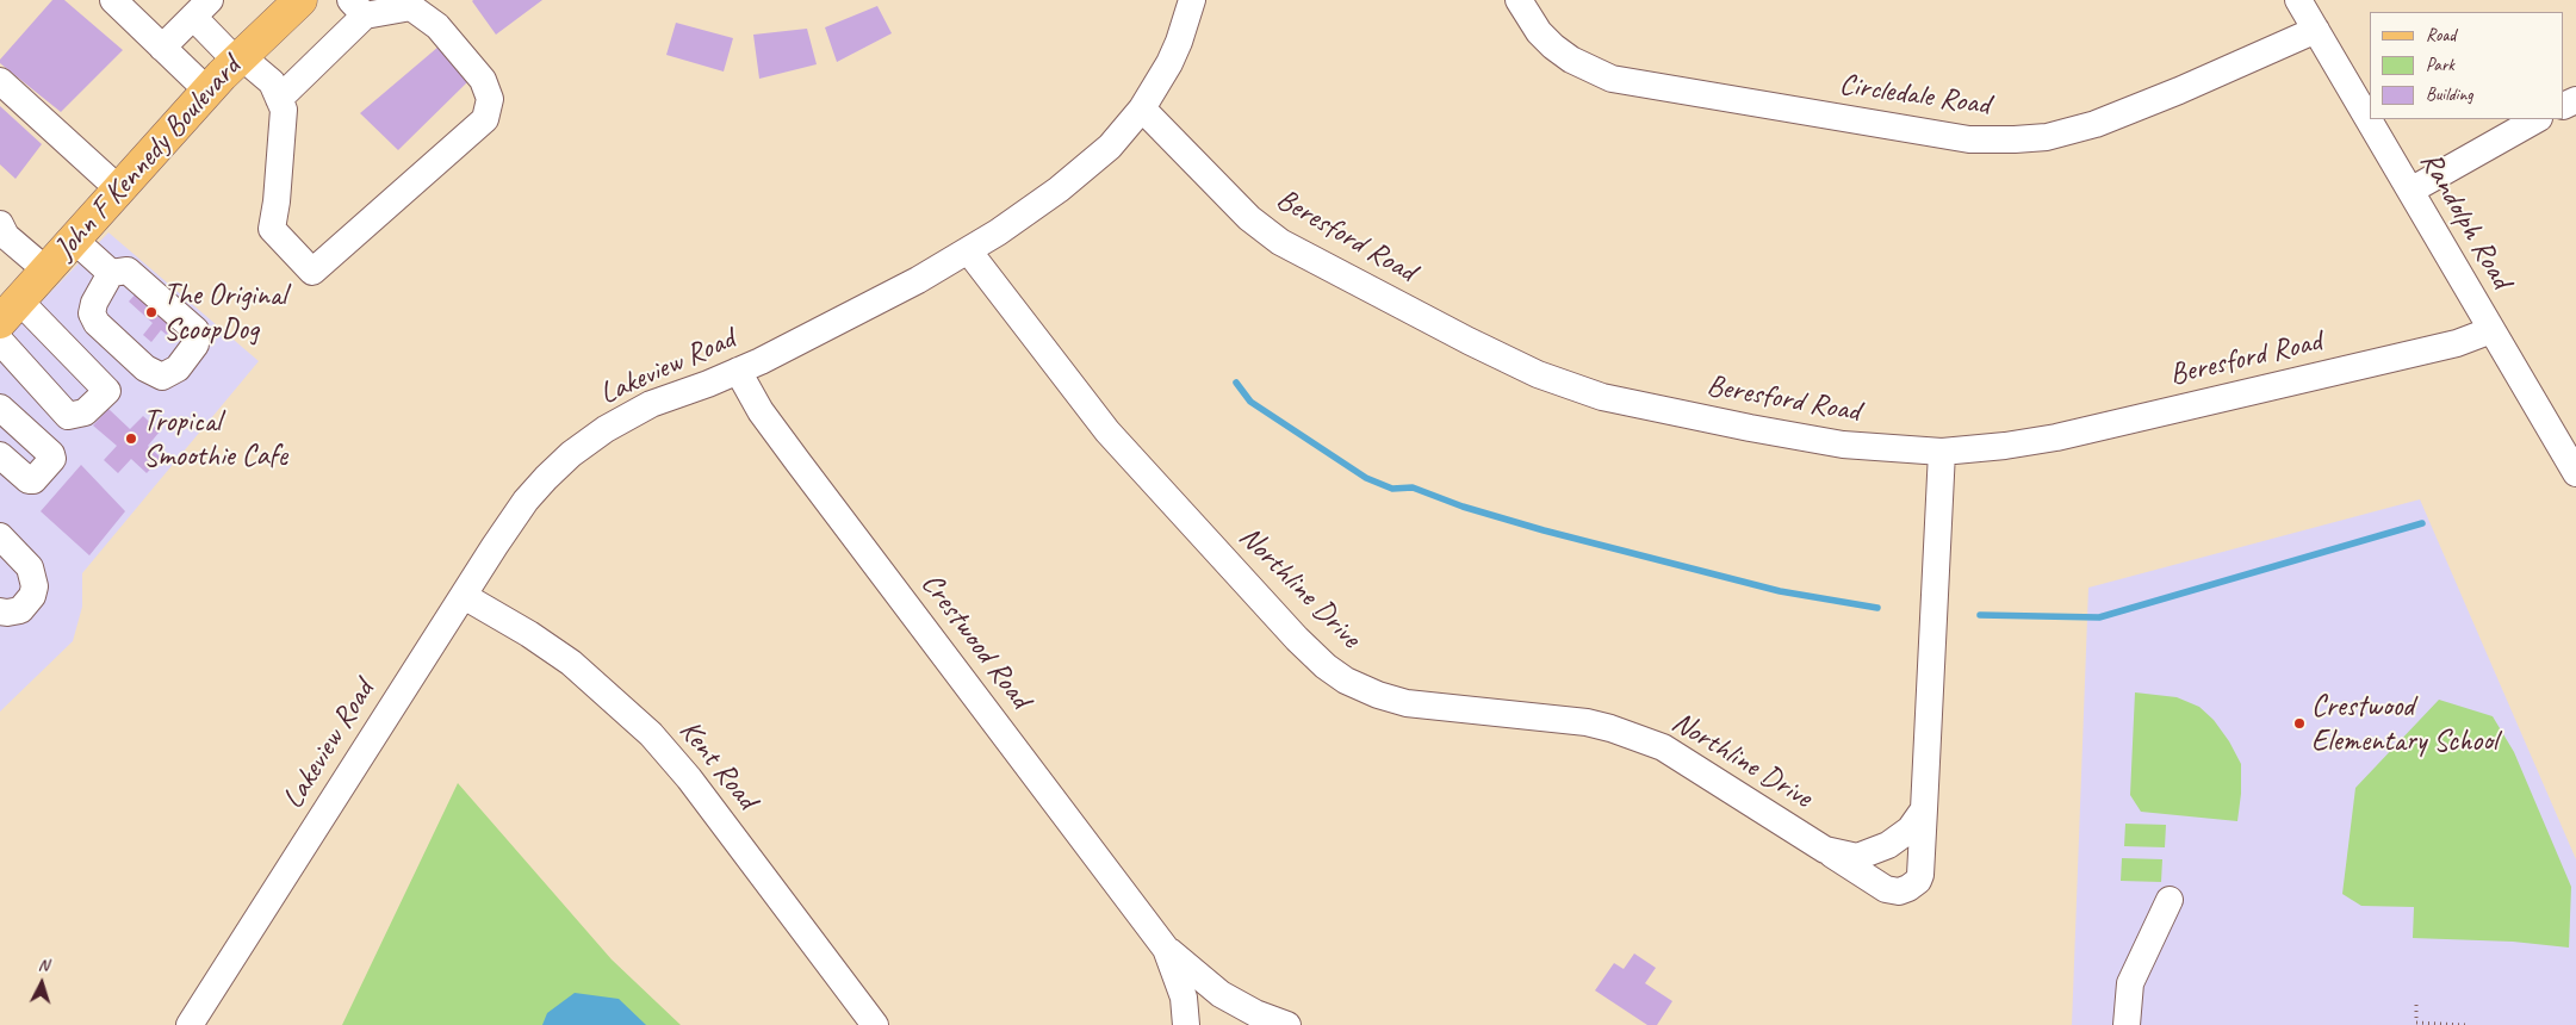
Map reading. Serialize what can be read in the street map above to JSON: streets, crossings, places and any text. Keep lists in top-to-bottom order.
{
  "streets": {
    "main road": ["John F Kennedy Boulevard"],
    "street": [
      "Circledale Road",
      "Randolph Road",
      "Beresford Road",
      "Lakeview Road",
      "Northline Drive",
      "Crestwood Road",
      "Kent Road"
    ]
  },
  "crossings": [
    ["Circledale Road", "Randolph Road"],
    ["Randolph Road", "Beresford Road"],
    ["Beresford Road", "Lakeview Road"],
    ["Beresford Road", "Northline Drive"],
    ["Lakeview Road", "Northline Drive"],
    ["Lakeview Road", "Crestwood Road"],
    ["Lakeview Road", "Kent Road"]
  ],
  "places": ["The Original ScoopDog", "Tropical Smoothie Cafe", "Crestwood Elementary School"],
  "legend": ["Road", "Park", "Building"],
  "north": "top"
}
